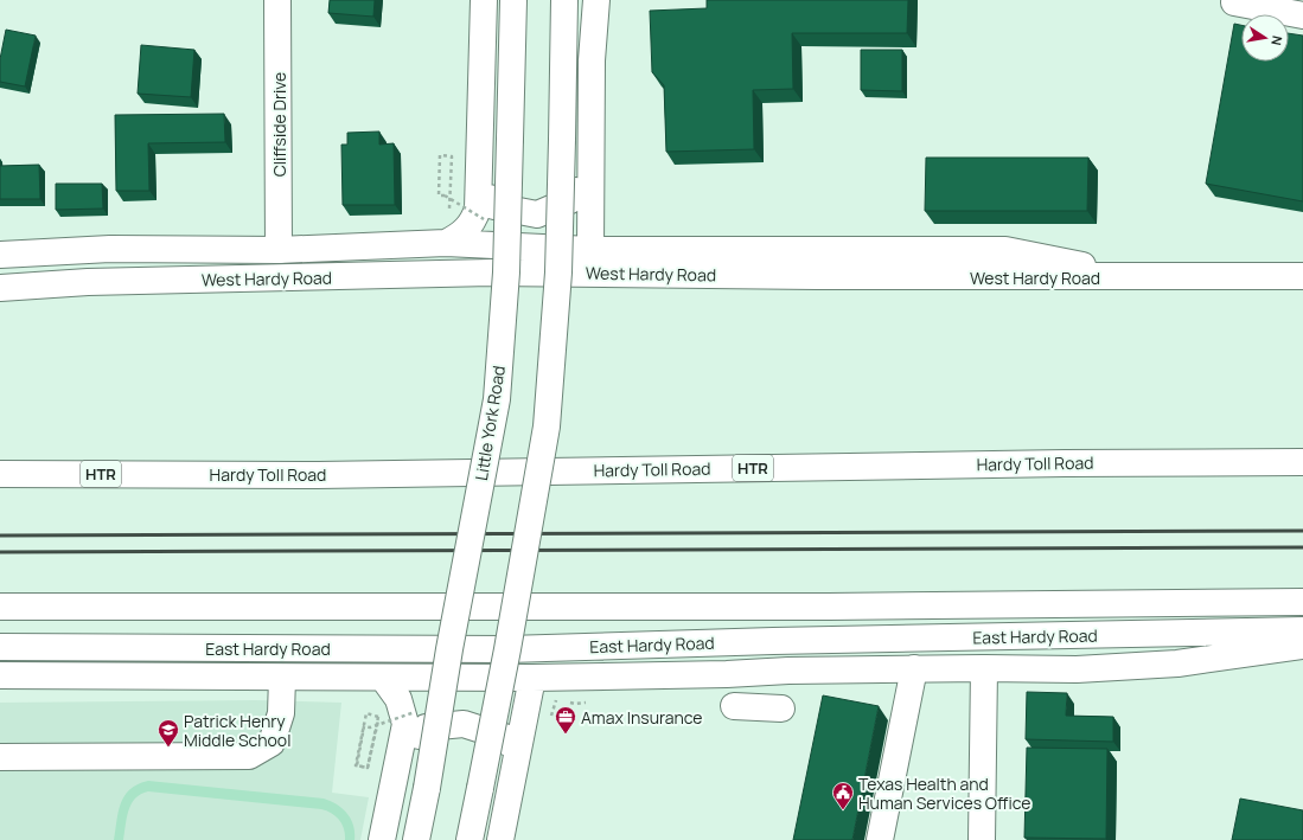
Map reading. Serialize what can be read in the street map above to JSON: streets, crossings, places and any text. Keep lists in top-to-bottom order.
{
  "streets": {
    "main road": [
      "Cliffside Drive",
      "West Hardy Road",
      "Little York Road",
      "Hardy Toll Road",
      "HTR",
      "East Hardy Road"
    ]
  },
  "crossings": [
    ["West Hardy Road", "Little York Road"],
    ["Little York Road", "East Hardy Road"]
  ],
  "places": {
    "office": ["Amax Insurance"],
    "school or university": ["Patrick Henry Middle School"],
    "public building": ["Texas Health and Human Services Office"]
  },
  "north": "right"
}
